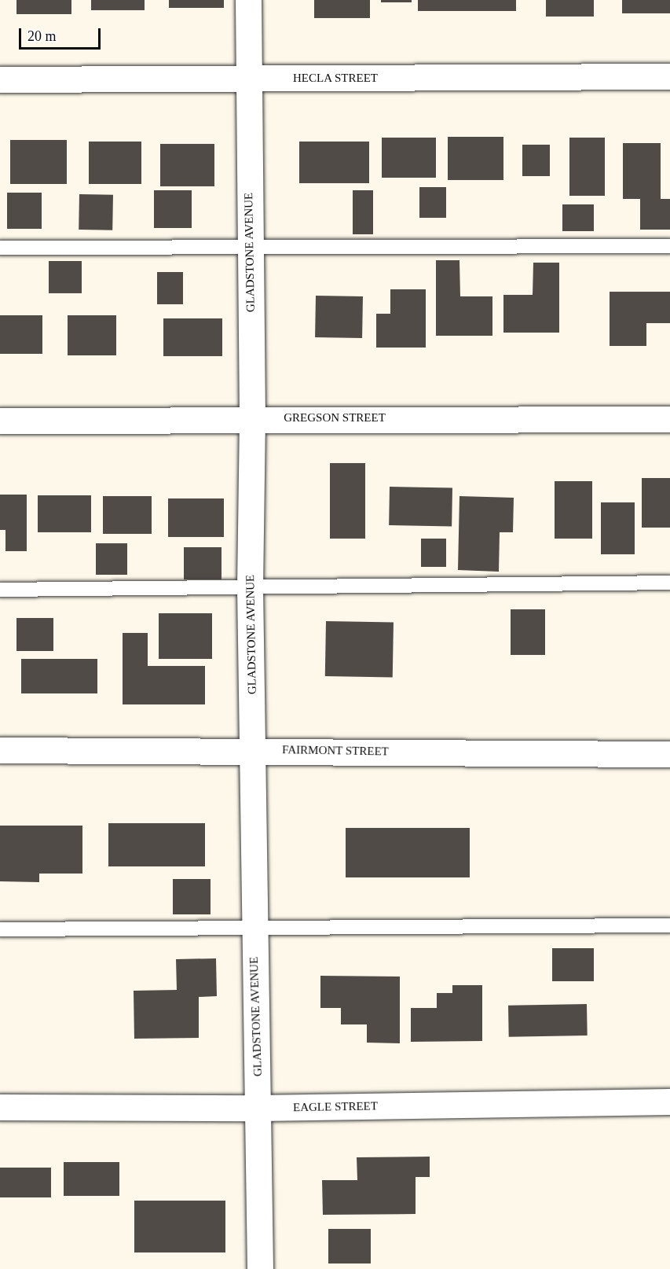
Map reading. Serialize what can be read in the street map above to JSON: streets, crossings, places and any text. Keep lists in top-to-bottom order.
{
  "streets": {
    "street": [
      "HECLA STREET",
      "GLADSTONE AVENUE",
      "GREGSON STREET",
      "FAIRMONT STREET",
      "EAGLE STREET"
    ]
  },
  "crossings": [
    ["HECLA STREET", "GLADSTONE AVENUE"],
    ["GLADSTONE AVENUE", "GREGSON STREET"],
    ["GLADSTONE AVENUE", "FAIRMONT STREET"],
    ["GLADSTONE AVENUE", "EAGLE STREET"]
  ],
  "scale_bar": "20 m"
}
